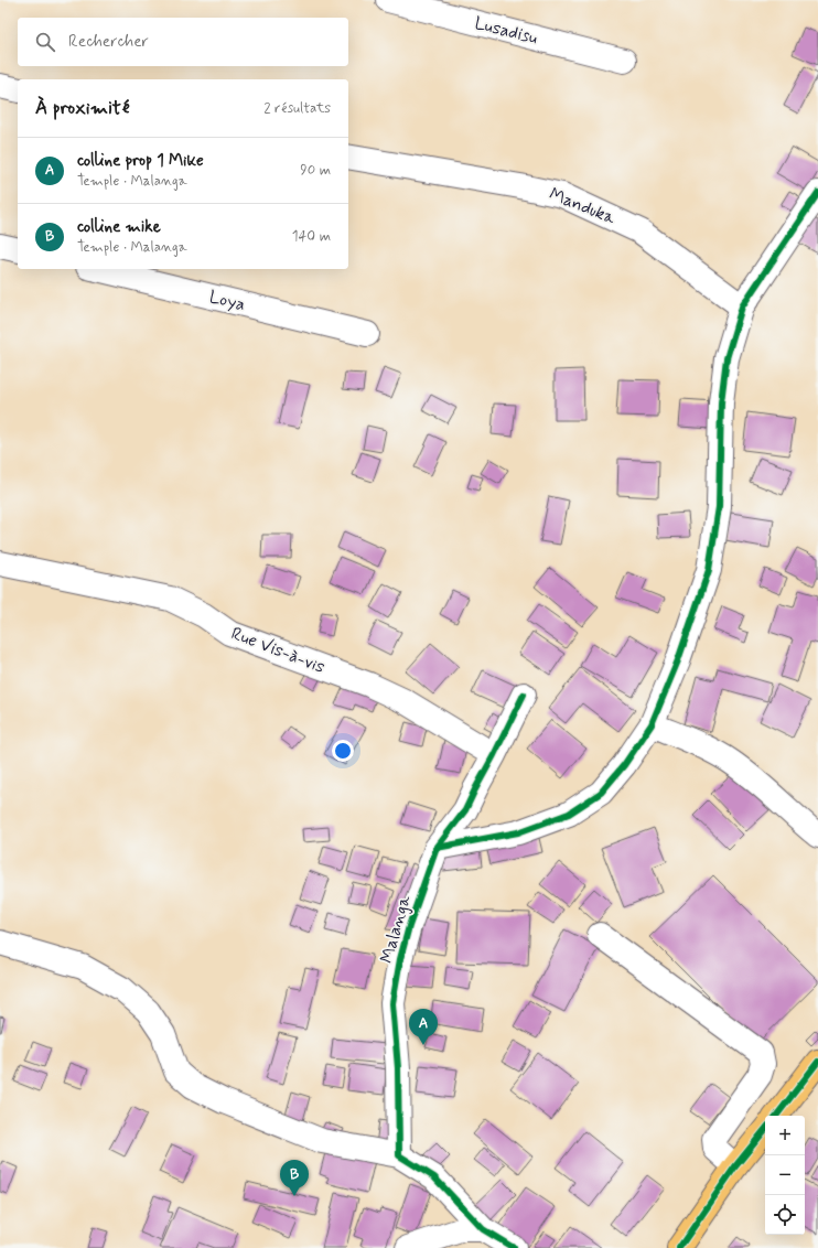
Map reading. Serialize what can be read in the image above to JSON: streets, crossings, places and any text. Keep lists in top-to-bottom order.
{
  "streets": {
    "street": [
      "Lusadisu",
      "Manduka",
      "Loya",
      "Rue Vis-à-vis",
      "Malanga"
    ]
  },
  "crossings": [
    ["Rue Vis-à-vis", "Malanga"]
  ],
  "page": {
    "search": "Rechercher",
    "heading": ["À proximité", "2 résultats"],
    "list": [
      {
        "mark": "A",
        "name": "colline prop 1 Mike",
        "note": "Temple · Malanga",
        "value": "90 m"
      },
      {
        "mark": "B",
        "name": "colline mike",
        "note": "Temple · Malanga",
        "value": "140 m"
      }
    ],
    "pins": ["A", "B"],
    "map_buttons": ["+", "−"]
  }
}
